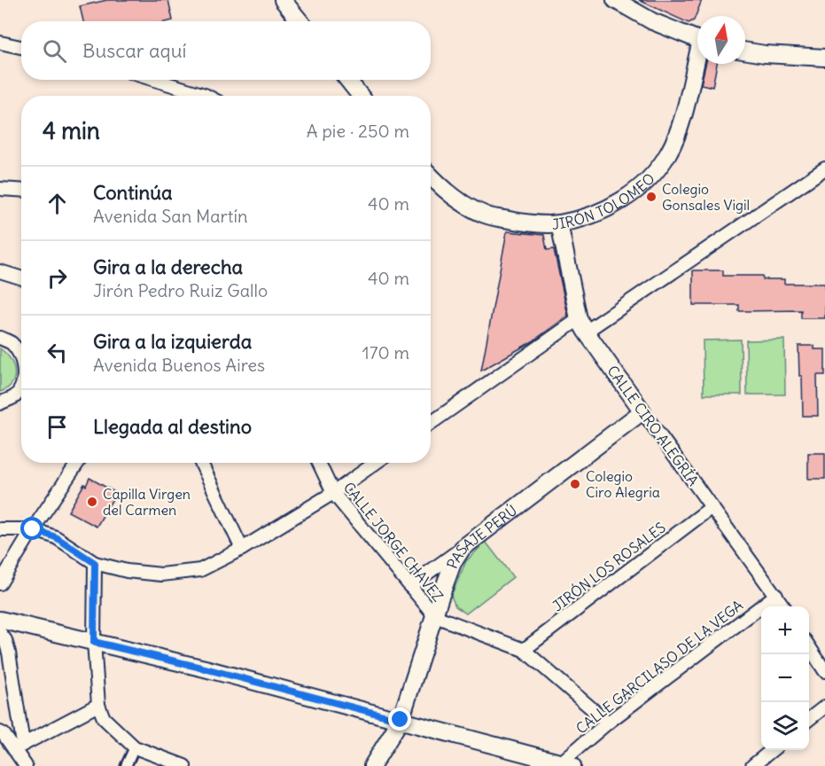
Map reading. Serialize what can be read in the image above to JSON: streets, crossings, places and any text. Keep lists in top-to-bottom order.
{
  "streets": {
    "street": [
      "JIRÓN TOLOMEO",
      "CALLE CIRO ALEGRÍA",
      "PASAJE PERÚ",
      "CALLE JORGE CHAVEZ",
      "JIRÓN LOS ROSALES",
      "CALLE GARCILASO DE LA VEGA"
    ]
  },
  "crossings": [
    ["JIRÓN TOLOMEO", "CALLE CIRO ALEGRÍA"],
    ["CALLE CIRO ALEGRÍA", "PASAJE PERÚ"],
    ["CALLE CIRO ALEGRÍA", "JIRÓN LOS ROSALES"],
    ["CALLE CIRO ALEGRÍA", "CALLE GARCILASO DE LA VEGA"],
    ["PASAJE PERÚ", "CALLE JORGE CHAVEZ"]
  ],
  "places": ["Colegio Gonsales Vigil", "Colegio Ciro Alegria", "Capilla Virgen del Carmen"],
  "north": "top",
  "page": {
    "search": "Buscar aquí",
    "heading": ["4 min", "A pie · 250 m"],
    "list": [
      ["Continúa", "Avenida San Martín", "40 m"],
      ["Gira a la derecha", "Jirón Pedro Ruiz Gallo", "40 m"],
      ["Gira a la izquierda", "Avenida Buenos Aires", "170 m"],
      "Llegada al destino"
    ],
    "map_buttons": ["+", "−"]
  }
}
